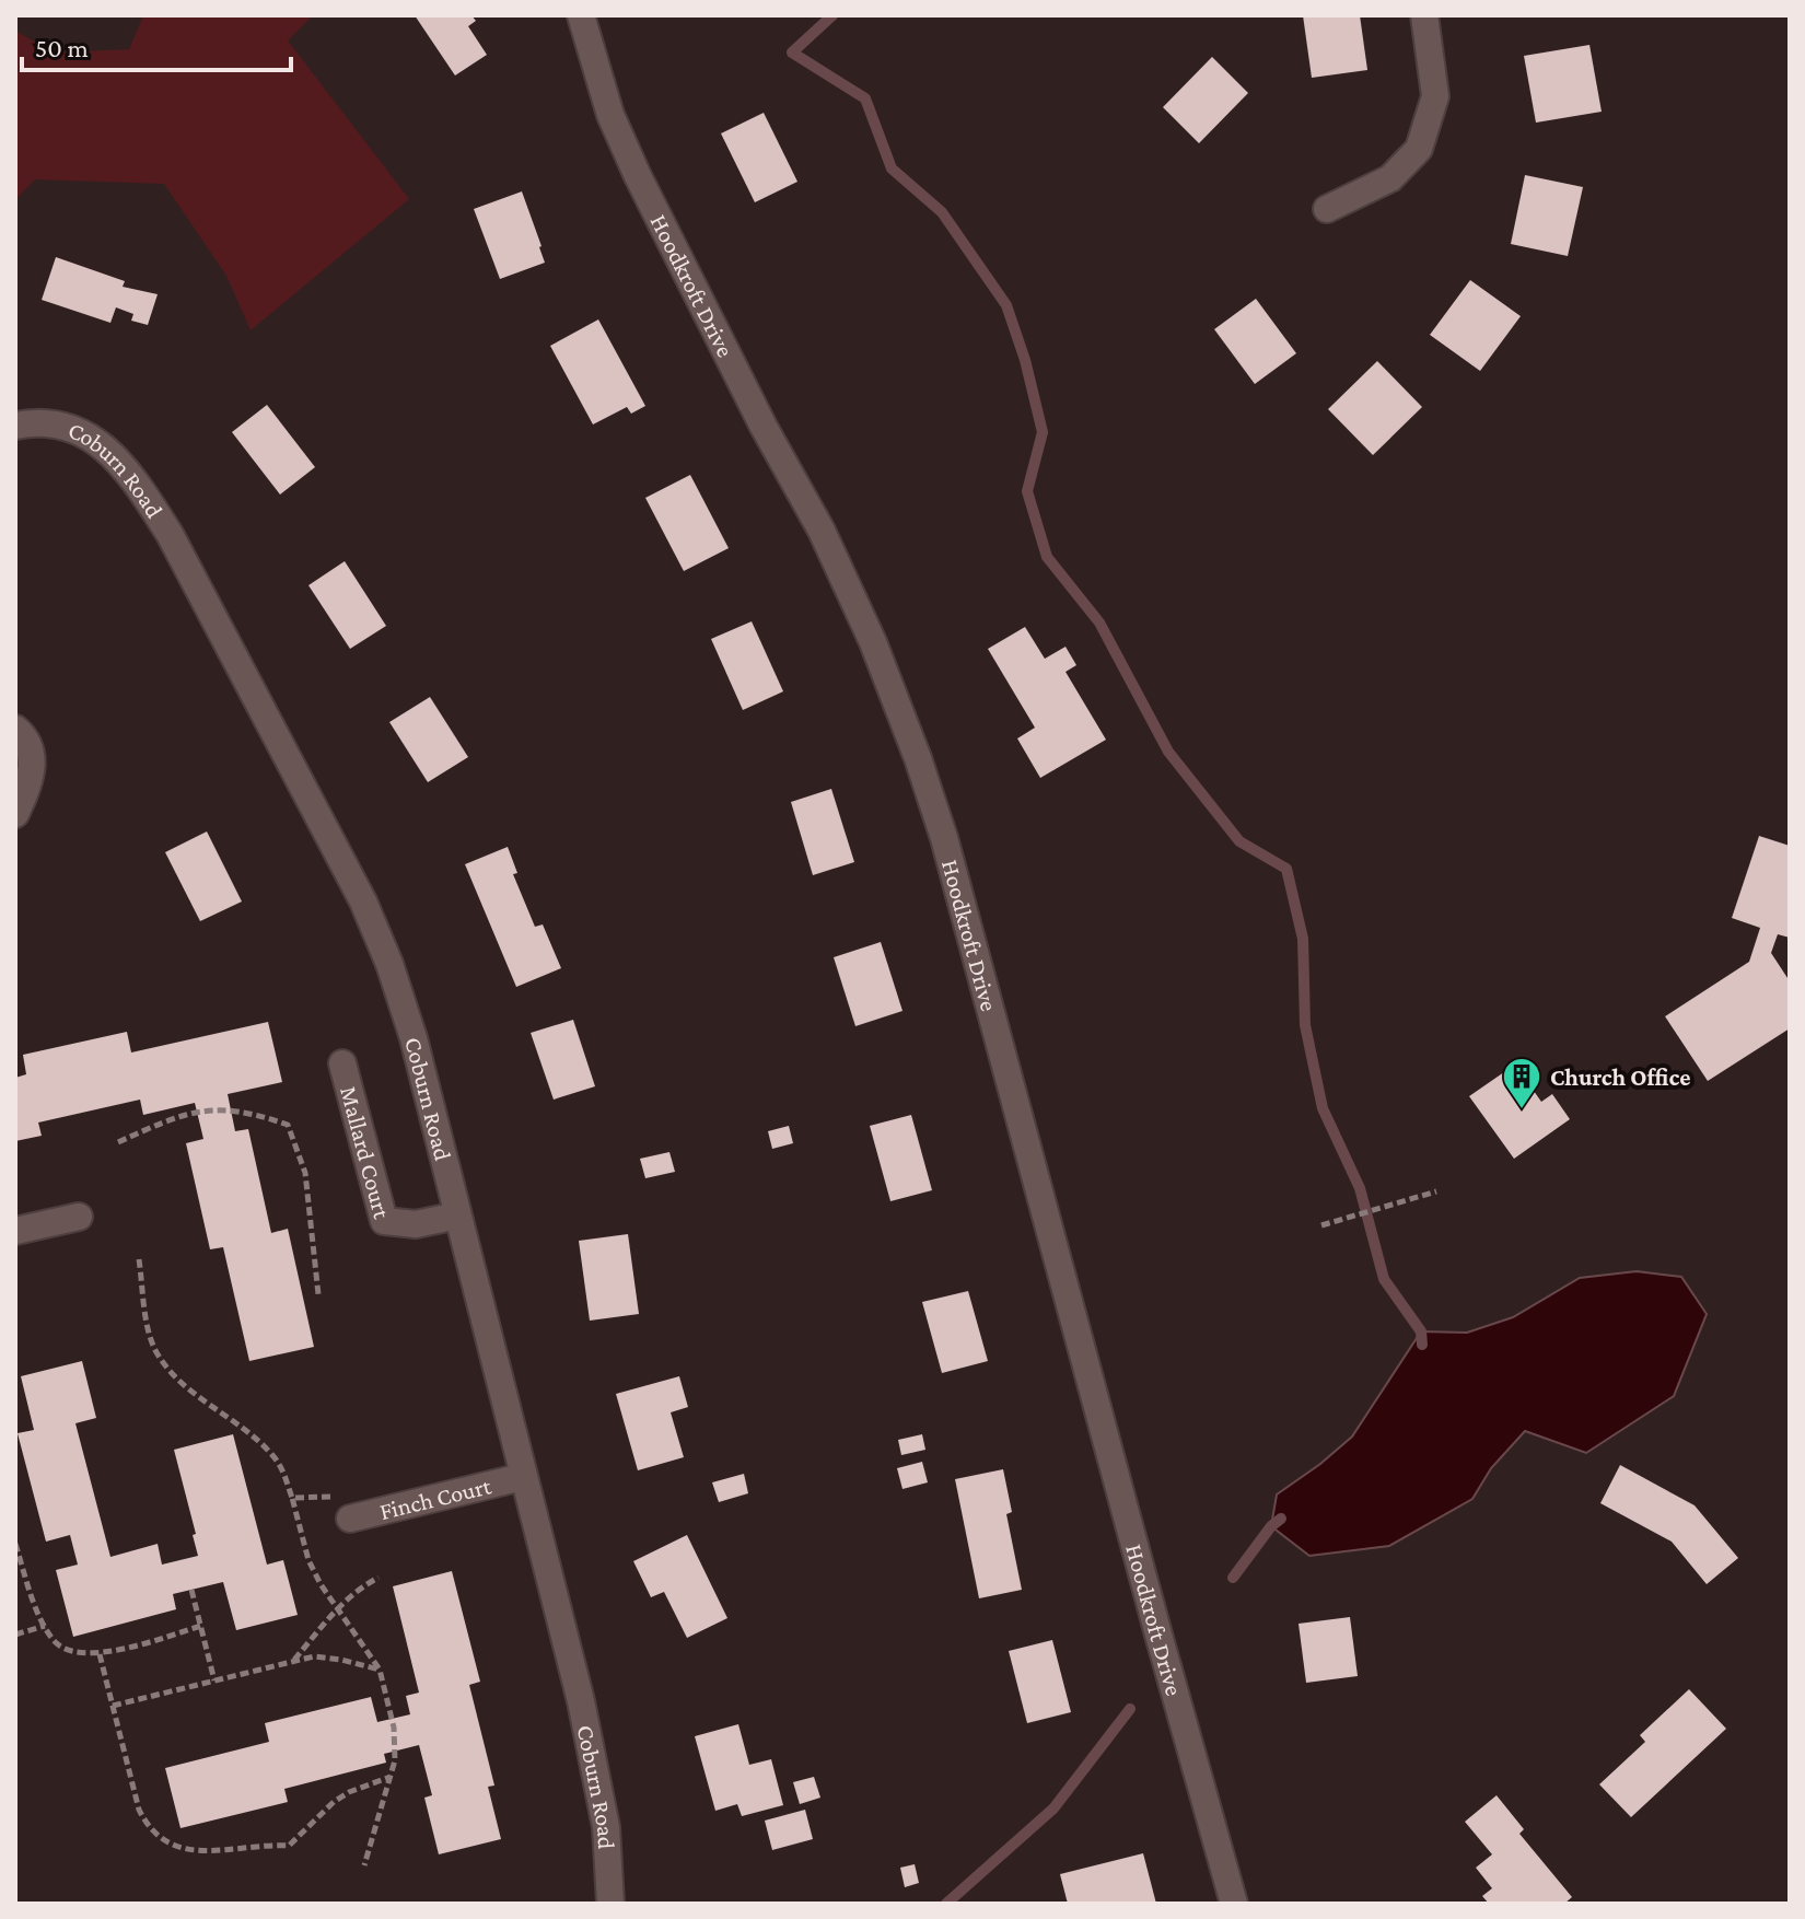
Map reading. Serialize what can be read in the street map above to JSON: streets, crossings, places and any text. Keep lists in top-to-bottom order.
{
  "streets": {
    "street": [
      "Hoodkroft Drive",
      "Coburn Road",
      "Mallard Court",
      "Finch Court"
    ]
  },
  "crossings": [
    ["Coburn Road", "Mallard Court"],
    ["Coburn Road", "Finch Court"]
  ],
  "places": {
    "building": ["Church Office"]
  },
  "scale_bar": "50 m"
}
